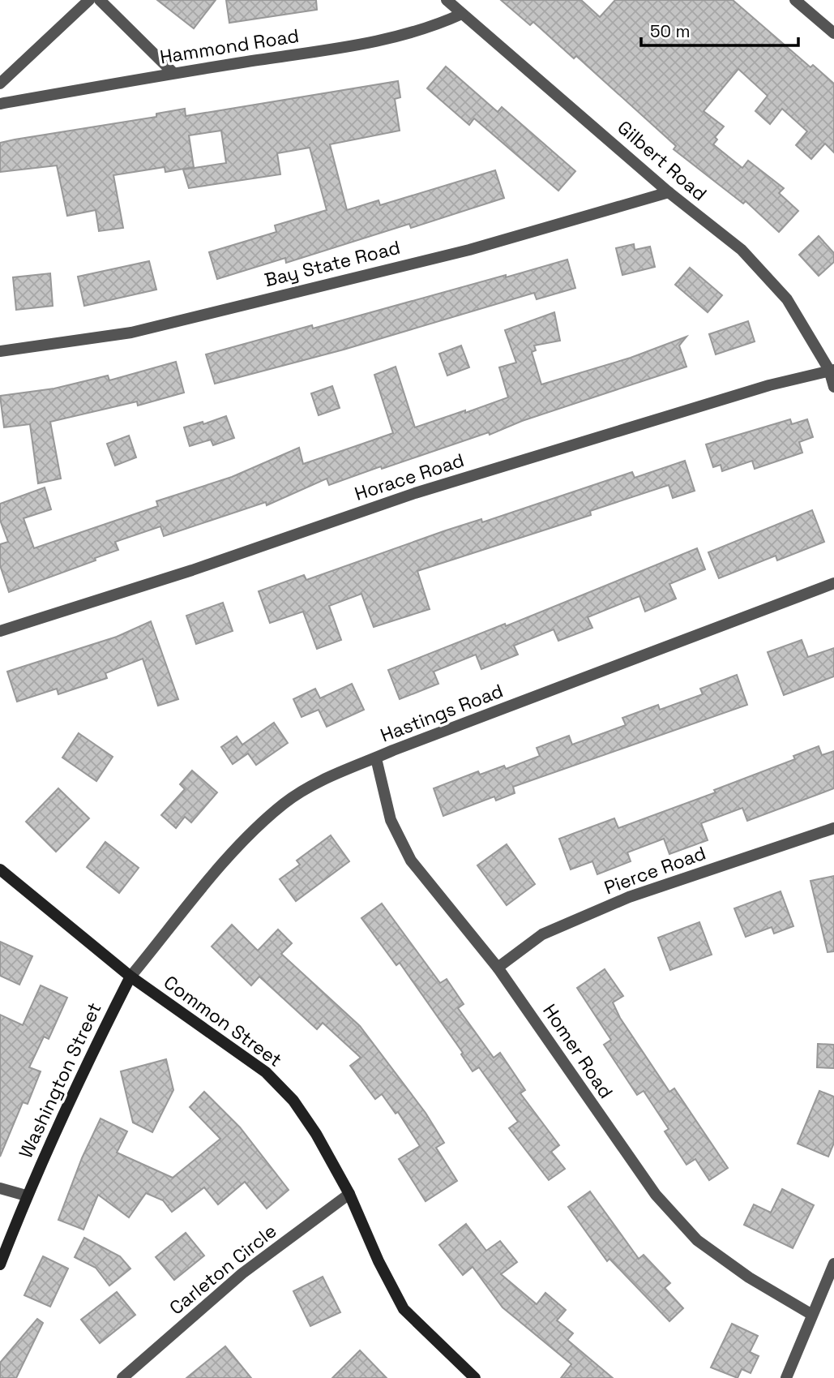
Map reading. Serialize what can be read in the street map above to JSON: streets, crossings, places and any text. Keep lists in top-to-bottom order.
{
  "streets": {
    "main road": ["Common Street", "Washington Street"],
    "street": [
      "Hammond Road",
      "Gilbert Road",
      "Bay State Road",
      "Horace Road",
      "Hastings Road",
      "Pierce Road",
      "Homer Road",
      "Carleton Circle"
    ]
  },
  "crossings": [
    ["Hammond Road", "Gilbert Road"],
    ["Gilbert Road", "Bay State Road"],
    ["Gilbert Road", "Horace Road"],
    ["Hastings Road", "Common Street"],
    ["Hastings Road", "Homer Road"],
    ["Hastings Road", "Washington Street"],
    ["Pierce Road", "Homer Road"],
    ["Common Street", "Washington Street"],
    ["Common Street", "Carleton Circle"]
  ],
  "scale_bar": "50 m"
}
